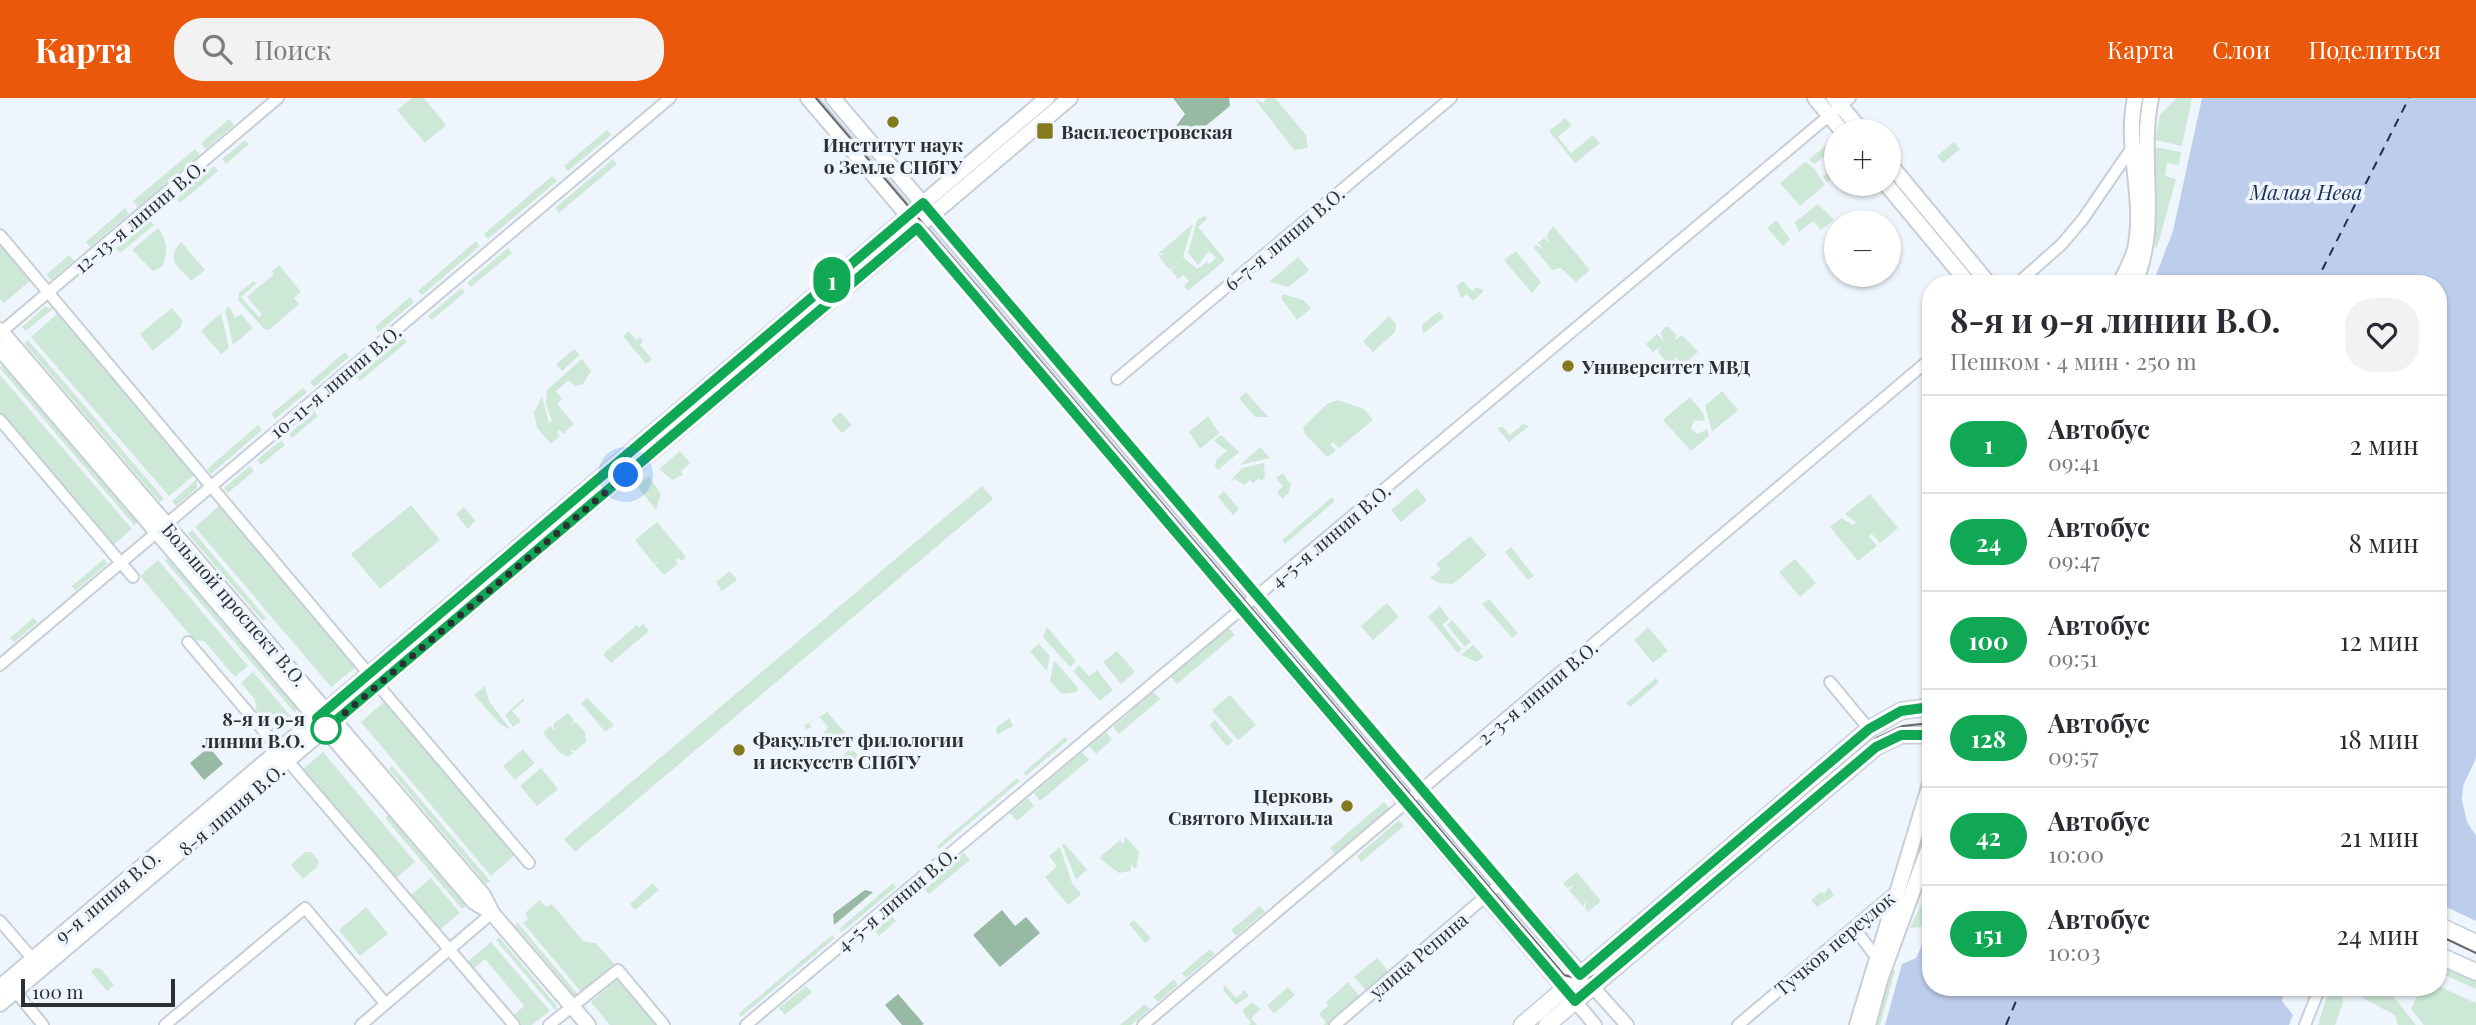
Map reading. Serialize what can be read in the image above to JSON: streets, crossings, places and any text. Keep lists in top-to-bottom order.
{
  "streets": {
    "main road": ["Большой проспект В.О.", "9-я линия В.О."],
    "street": [
      "12-13-я линии В.О.",
      "6-7-я линии В.О.",
      "10-11-я линии В.О.",
      "4-5-я линии В.О.",
      "2-3-я линии В.О.",
      "Тучков переулок",
      "улица Репина"
    ]
  },
  "crossings": [
    ["12-13-я линии В.О.", "Большой проспект В.О."],
    ["10-11-я линии В.О.", "Большой проспект В.О."],
    ["Большой проспект В.О.", "9-я линия В.О."]
  ],
  "water": ["Малая Нева"],
  "places": {
    "other": [
      "Институт наук о Земле СПбГУ",
      "Университет МВД",
      "8-я и 9-я линии В.О.",
      "Факультет филологии и искусств СПбГУ",
      "Церковь Святого Михаила"
    ],
    "transit": ["Василеостровская"]
  },
  "lines": ["bus line 1"],
  "scale_bar": "100 m",
  "page": {
    "header": "Карта",
    "search": "Поиск",
    "nav": ["Карта", "Слои", "Поделиться"],
    "on_map": "1",
    "map_buttons": ["+", "−"],
    "heading": ["8-я и 9-я линии В.О.", "Пешком · 4 мин · 250 m"],
    "list": [
      {
        "mark": "1",
        "name": "Автобус",
        "note": "09:41",
        "value": "2 мин"
      },
      {
        "mark": "24",
        "name": "Автобус",
        "note": "09:47",
        "value": "8 мин"
      },
      {
        "mark": "100",
        "name": "Автобус",
        "note": "09:51",
        "value": "12 мин"
      },
      {
        "mark": "128",
        "name": "Автобус",
        "note": "09:57",
        "value": "18 мин"
      },
      {
        "mark": "42",
        "name": "Автобус",
        "note": "10:00",
        "value": "21 мин"
      },
      {
        "mark": "151",
        "name": "Автобус",
        "note": "10:03",
        "value": "24 мин"
      }
    ],
    "scale": "100 m"
  }
}
